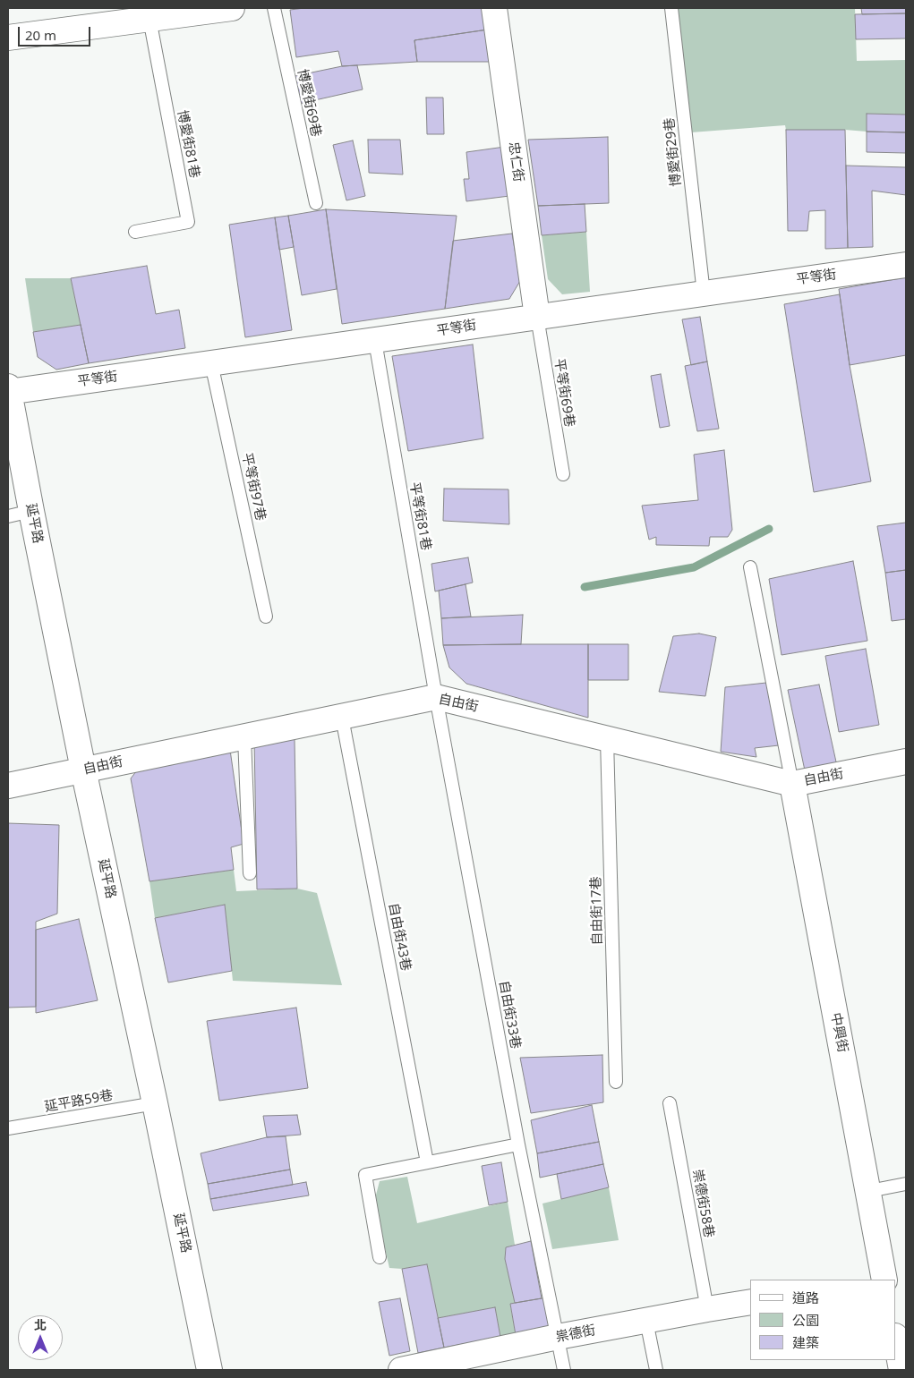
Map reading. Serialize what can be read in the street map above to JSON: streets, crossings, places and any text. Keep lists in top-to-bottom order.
{
  "streets": {
    "street": [
      "忠仁街",
      "平等街",
      "延平路",
      "自由街",
      "中興街",
      "祟德街"
    ],
    "lane": [
      "博愛街69巷",
      "博愛街81巷",
      "博愛街29巷",
      "平等街69巷",
      "平等街97巷",
      "平等街81巷",
      "自由街17巷",
      "自由街43巷",
      "自由街33巷",
      "延平路59巷",
      "崇德街58巷"
    ]
  },
  "crossings": [
    ["博愛街29巷", "平等街"],
    ["忠仁街", "平等街"],
    ["忠仁街", "平等街69巷"],
    ["平等街", "平等街69巷"],
    ["平等街", "平等街97巷"],
    ["平等街", "平等街81巷"],
    ["平等街", "延平路"],
    ["平等街81巷", "自由街"],
    ["平等街81巷", "自由街33巷"],
    ["延平路", "自由街"],
    ["延平路", "延平路59巷"],
    ["自由街", "自由街17巷"],
    ["自由街", "自由街43巷"],
    ["自由街", "自由街33巷"],
    ["自由街", "中興街"],
    ["自由街33巷", "祟德街"],
    ["崇德街58巷", "祟德街"]
  ],
  "legend": ["道路", "公園", "建築"],
  "scale_bar": "20 m",
  "north": "top"
}
